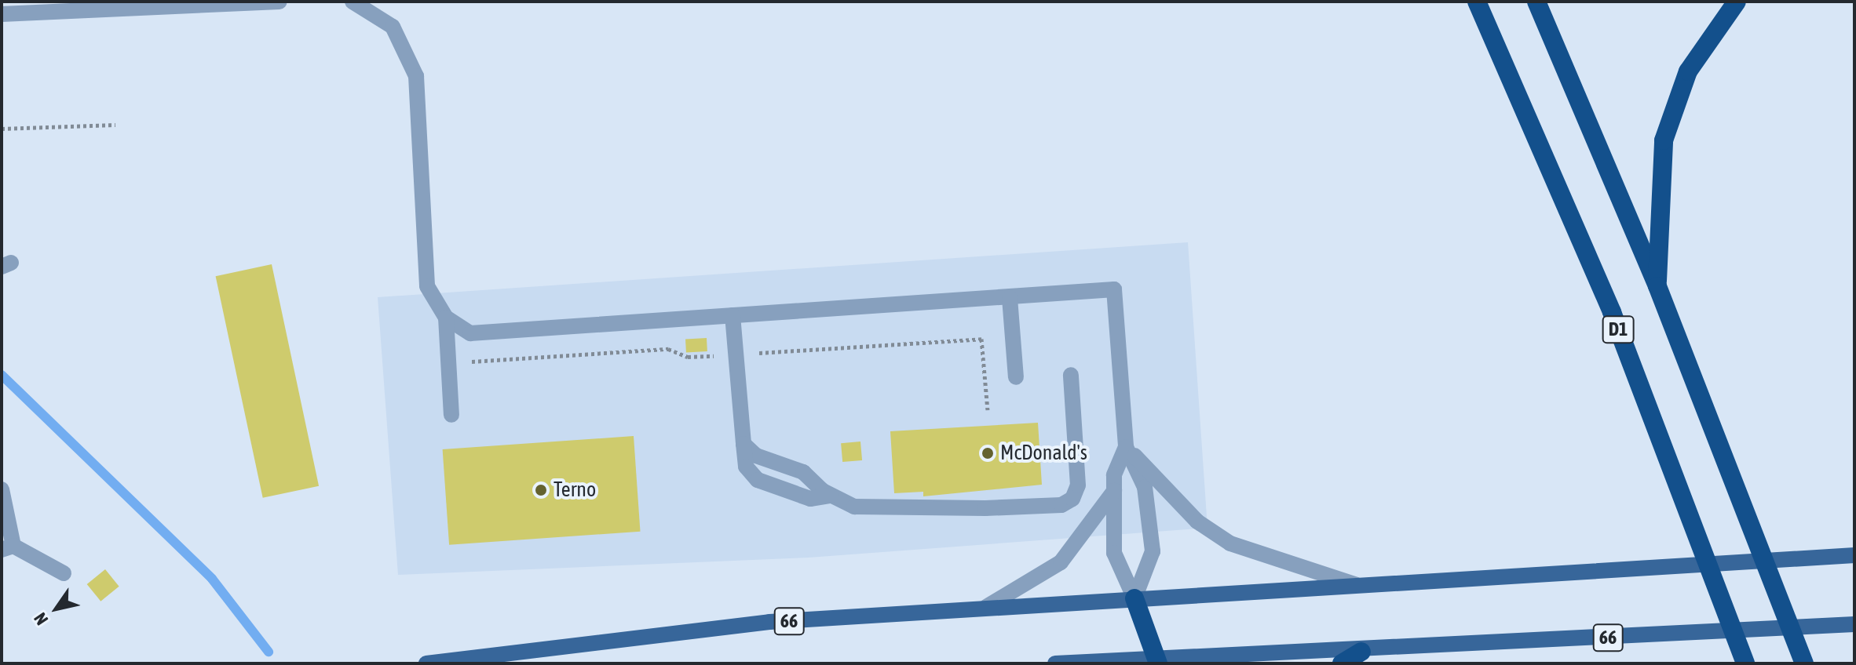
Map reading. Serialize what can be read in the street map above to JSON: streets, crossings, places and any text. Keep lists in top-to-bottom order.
{
  "streets": {
    "highway": ["D1"],
    "main road": ["66"]
  },
  "places": ["McDonald's", "Terno"],
  "north": "bottom left"
}
